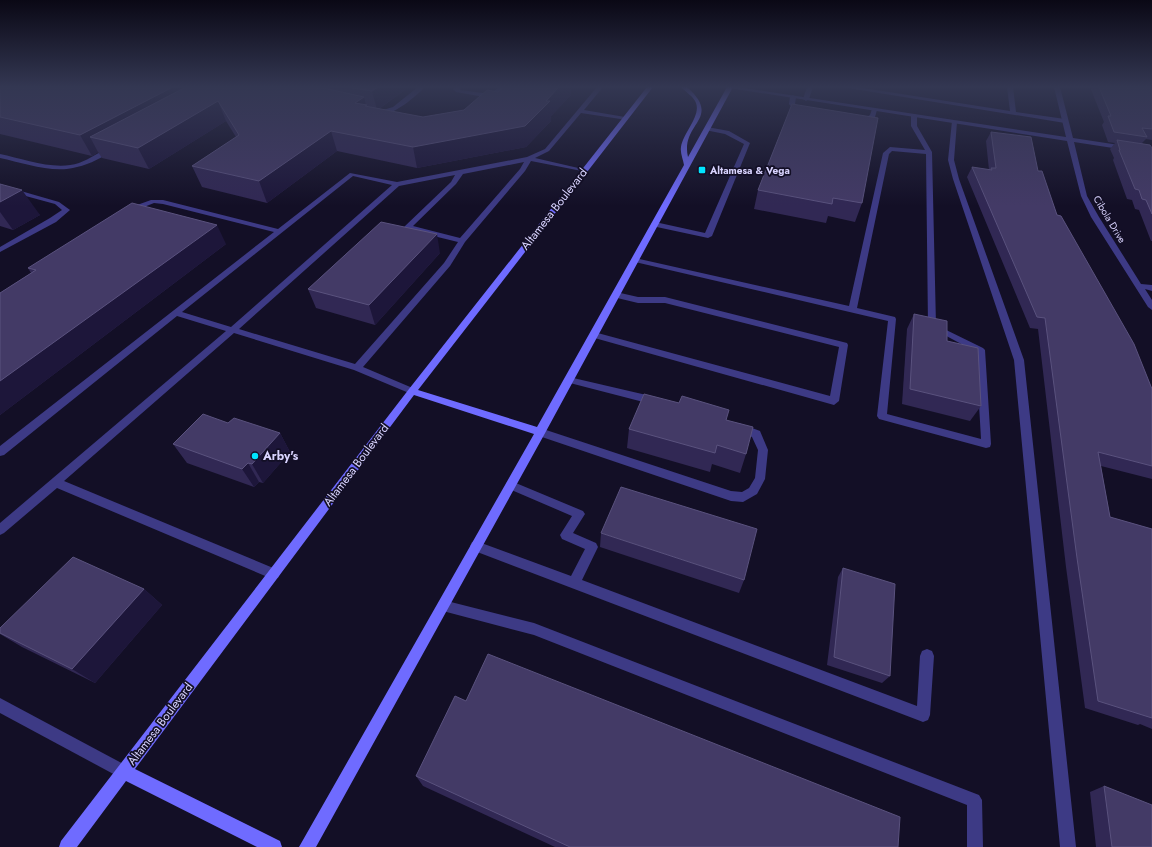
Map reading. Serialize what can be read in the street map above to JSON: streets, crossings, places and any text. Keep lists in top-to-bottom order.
{
  "streets": {
    "main road": ["Altamesa Boulevard"],
    "street": ["Cibola Drive"]
  },
  "places": {
    "transit": ["Altamesa & Vega"],
    "other": ["Arby's"]
  }
}
